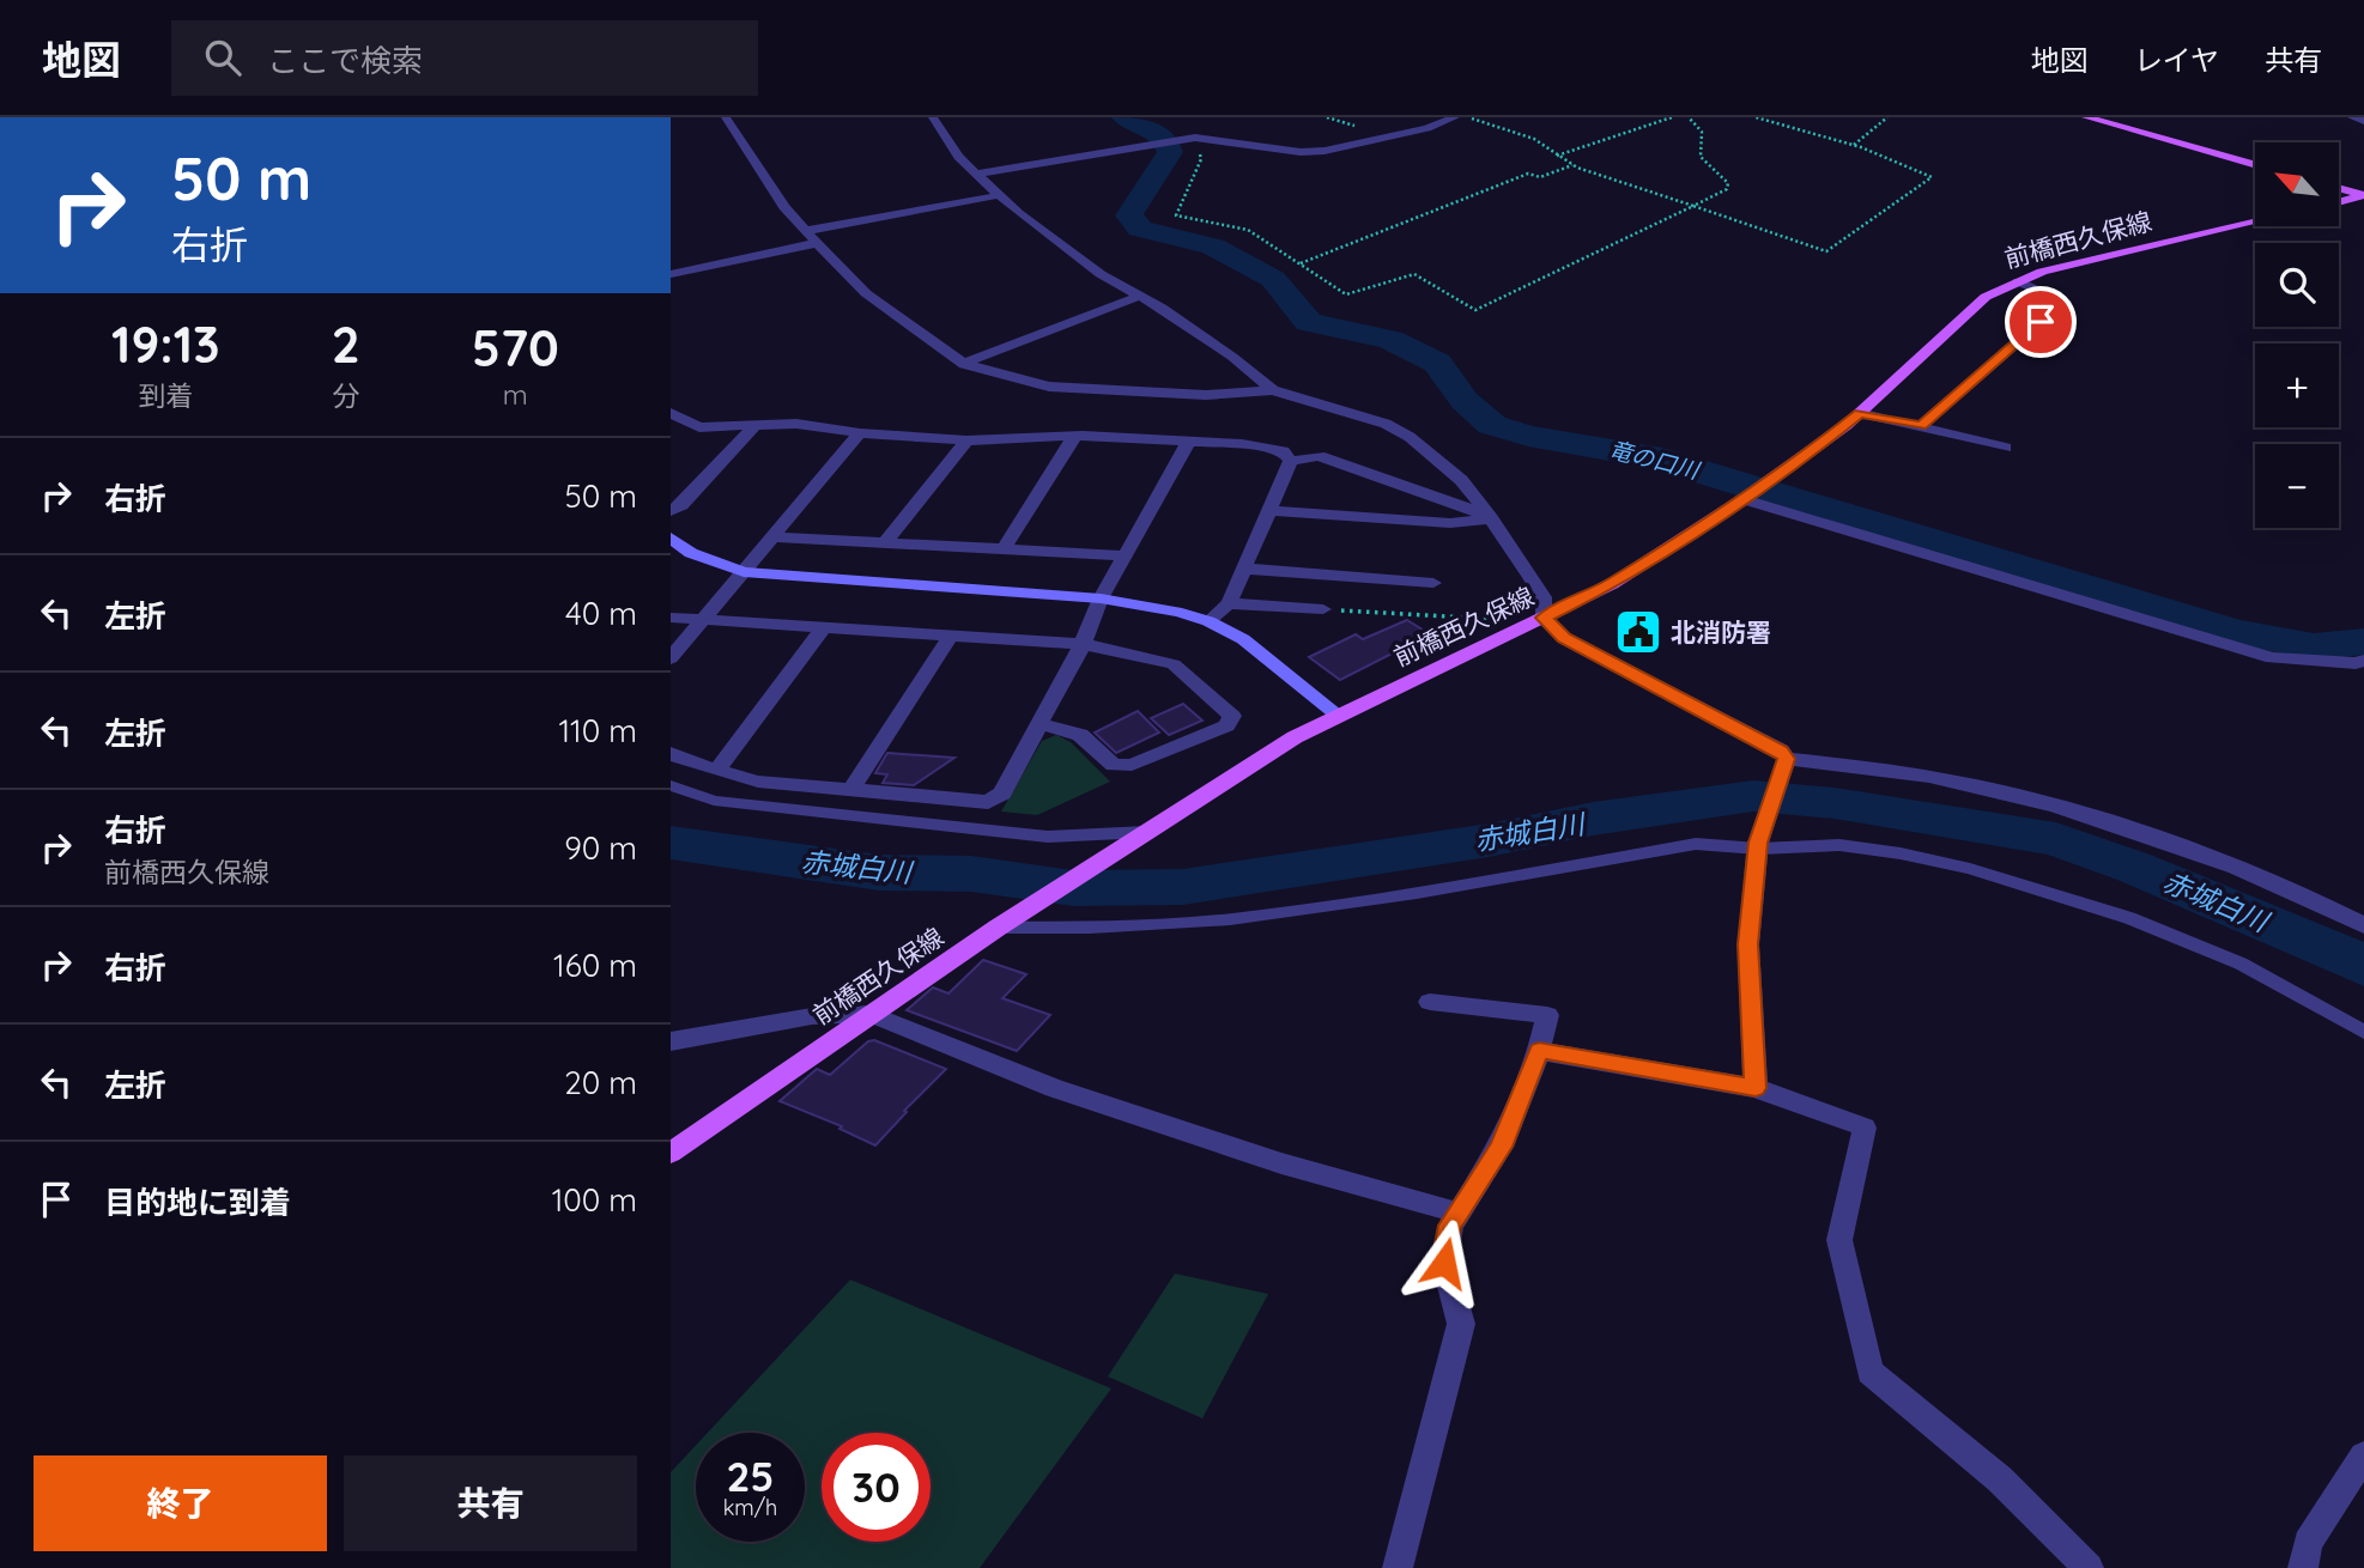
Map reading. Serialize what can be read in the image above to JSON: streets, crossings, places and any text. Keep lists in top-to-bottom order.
{
  "streets": {
    "main road": ["前橋西久保線"]
  },
  "water": ["竜の口川", "赤城白川"],
  "places": {
    "public building": ["北消防署"]
  },
  "north": "top left",
  "page": {
    "header": "地図",
    "search": "ここで検索",
    "nav": ["地図", "レイヤ", "共有"],
    "turn": ["50 m", "右折"],
    "map_buttons": ["+", "−"],
    "eta": [
      "19:13",
      "到着",
      "2",
      "分",
      "570",
      "m"
    ],
    "list": [
      {
        "name": "右折",
        "value": "50 m"
      },
      {
        "name": "左折",
        "value": "40 m"
      },
      {
        "name": "左折",
        "value": "110 m"
      },
      {
        "name": "右折",
        "note": "前橋西久保線",
        "value": "90 m"
      },
      {
        "name": "右折",
        "value": "160 m"
      },
      {
        "name": "左折",
        "value": "20 m"
      },
      {
        "name": "目的地に到着",
        "value": "100 m"
      }
    ],
    "speed": "25 km/h",
    "limit": "30",
    "buttons": ["終了", "共有"]
  }
}
